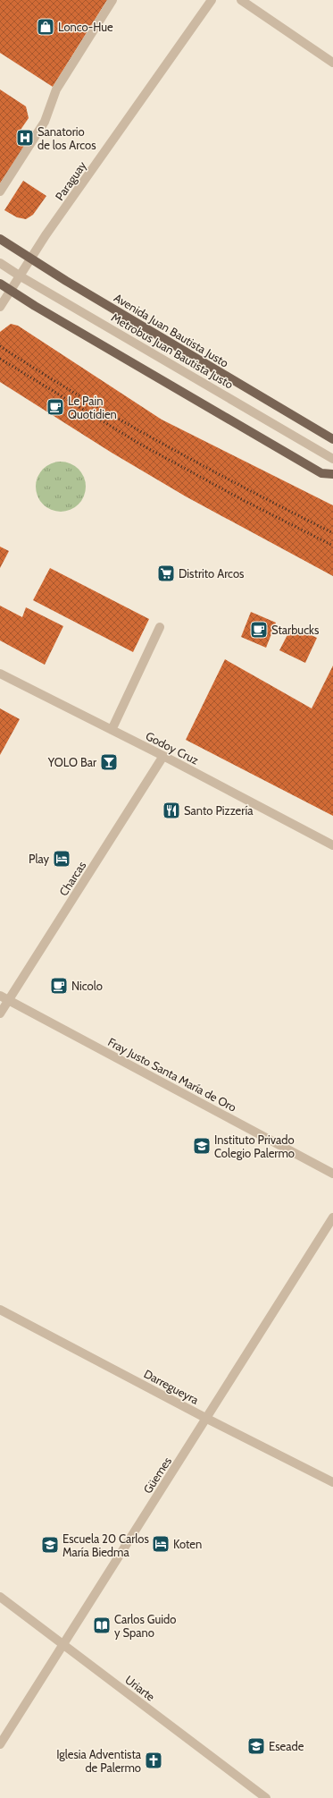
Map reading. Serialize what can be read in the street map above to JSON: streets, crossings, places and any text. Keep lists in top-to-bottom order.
{
  "streets": {
    "main road": ["Avenida Juan Bautista Justo"],
    "street": [
      "Paraguay",
      "Metrobus Juan Bautista Justo",
      "Godoy Cruz",
      "Charcas",
      "Fray Justo Santa María de Oro",
      "Darregueyra",
      "Güemes",
      "Uriarte"
    ]
  },
  "crossings": [
    ["Paraguay", "Avenida Juan Bautista Justo"],
    ["Paraguay", "Metrobus Juan Bautista Justo"],
    ["Godoy Cruz", "Charcas"],
    ["Charcas", "Fray Justo Santa María de Oro"],
    ["Darregueyra", "Güemes"],
    ["Güemes", "Uriarte"]
  ],
  "places": {
    "shop": ["Lonco-Hue"],
    "hospital": ["Sanatorio de los Arcos"],
    "cafe": ["Le Pain Quotidien", "Starbucks", "Nicolo"],
    "supermarket": ["Distrito Arcos"],
    "bar": ["YOLO Bar"],
    "restaurant": ["Santo Pizzería"],
    "hotel": ["Play", "Koten"],
    "school or university": ["Instituto Privado Colegio Palermo", "Escuela 20 Carlos María Biedma", "Eseade"],
    "library": ["Carlos Guido y Spano"],
    "church": ["Iglesia Adventista de Palermo"]
  }
}
